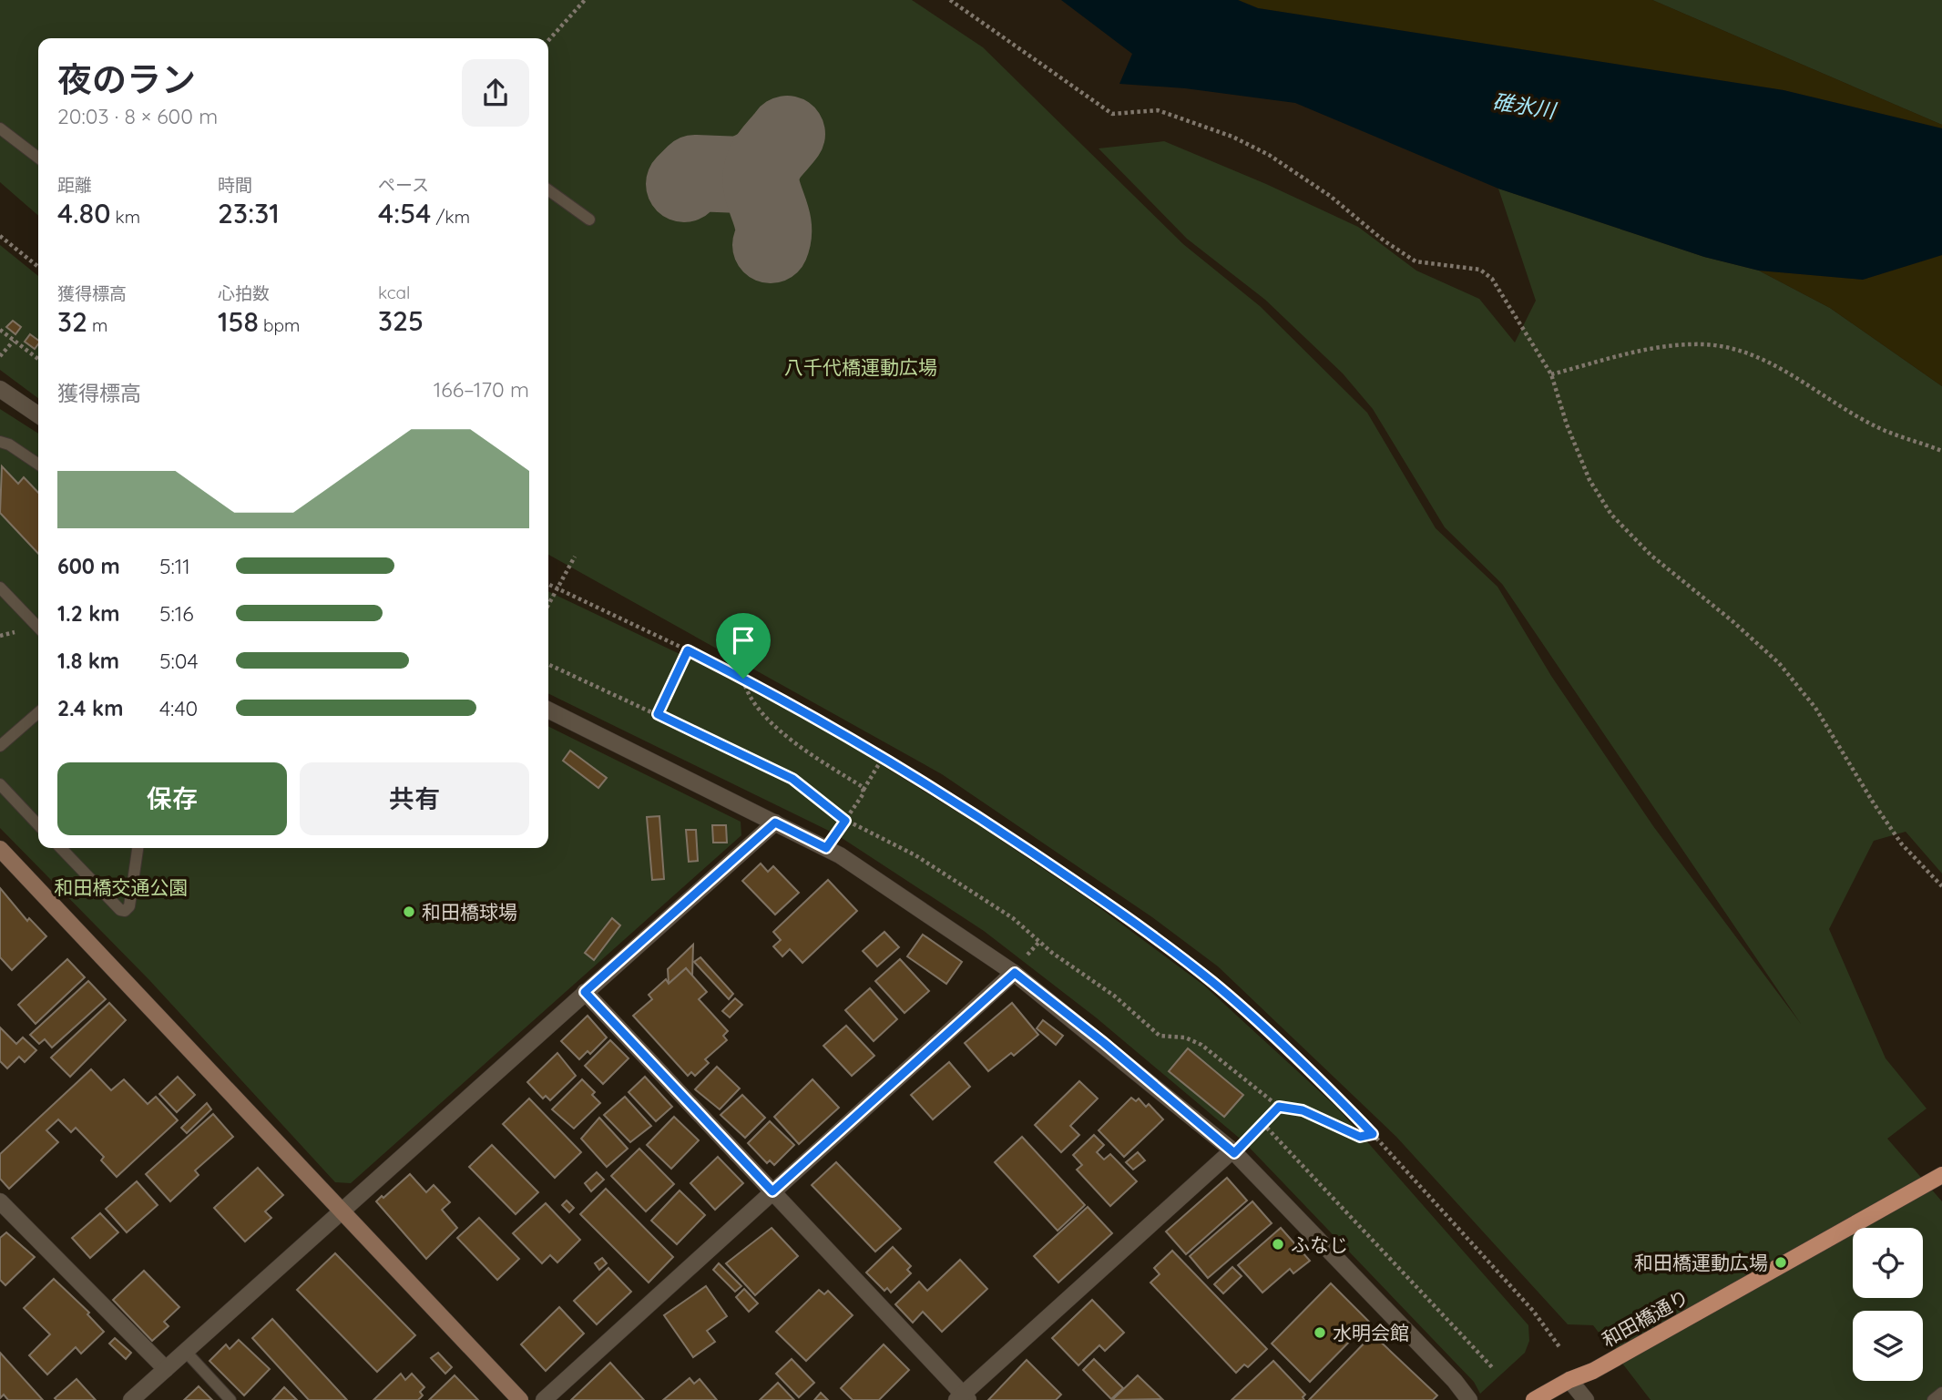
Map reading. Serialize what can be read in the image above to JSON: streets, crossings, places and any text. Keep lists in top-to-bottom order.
{
  "streets": {
    "main road": ["和田橋通り"]
  },
  "water": ["碓氷川"],
  "parks": ["八千代橋運動広場", "和田橋交通公園"],
  "places": [
    "和田橋球場",
    "ふなじ",
    "和田橋運動広場",
    "水明会館"
  ],
  "page": {
    "heading": ["夜のラン", "20:03 · 8 × 600 m"],
    "stats": [
      ["距離", "4.80 km"],
      ["時間", "23:31"],
      ["ペース", "4:54 /km"],
      ["獲得標高", "32 m"],
      ["心拍数", "158 bpm"],
      ["kcal", "325"]
    ],
    "chart": ["獲得標高", "166–170 m"],
    "list": [
      {
        "name": "600 m",
        "note": "5:11"
      },
      {
        "name": "1.2 km",
        "note": "5:16"
      },
      {
        "name": "1.8 km",
        "note": "5:04"
      },
      {
        "name": "2.4 km",
        "note": "4:40"
      }
    ],
    "buttons": ["保存", "共有"]
  }
}
